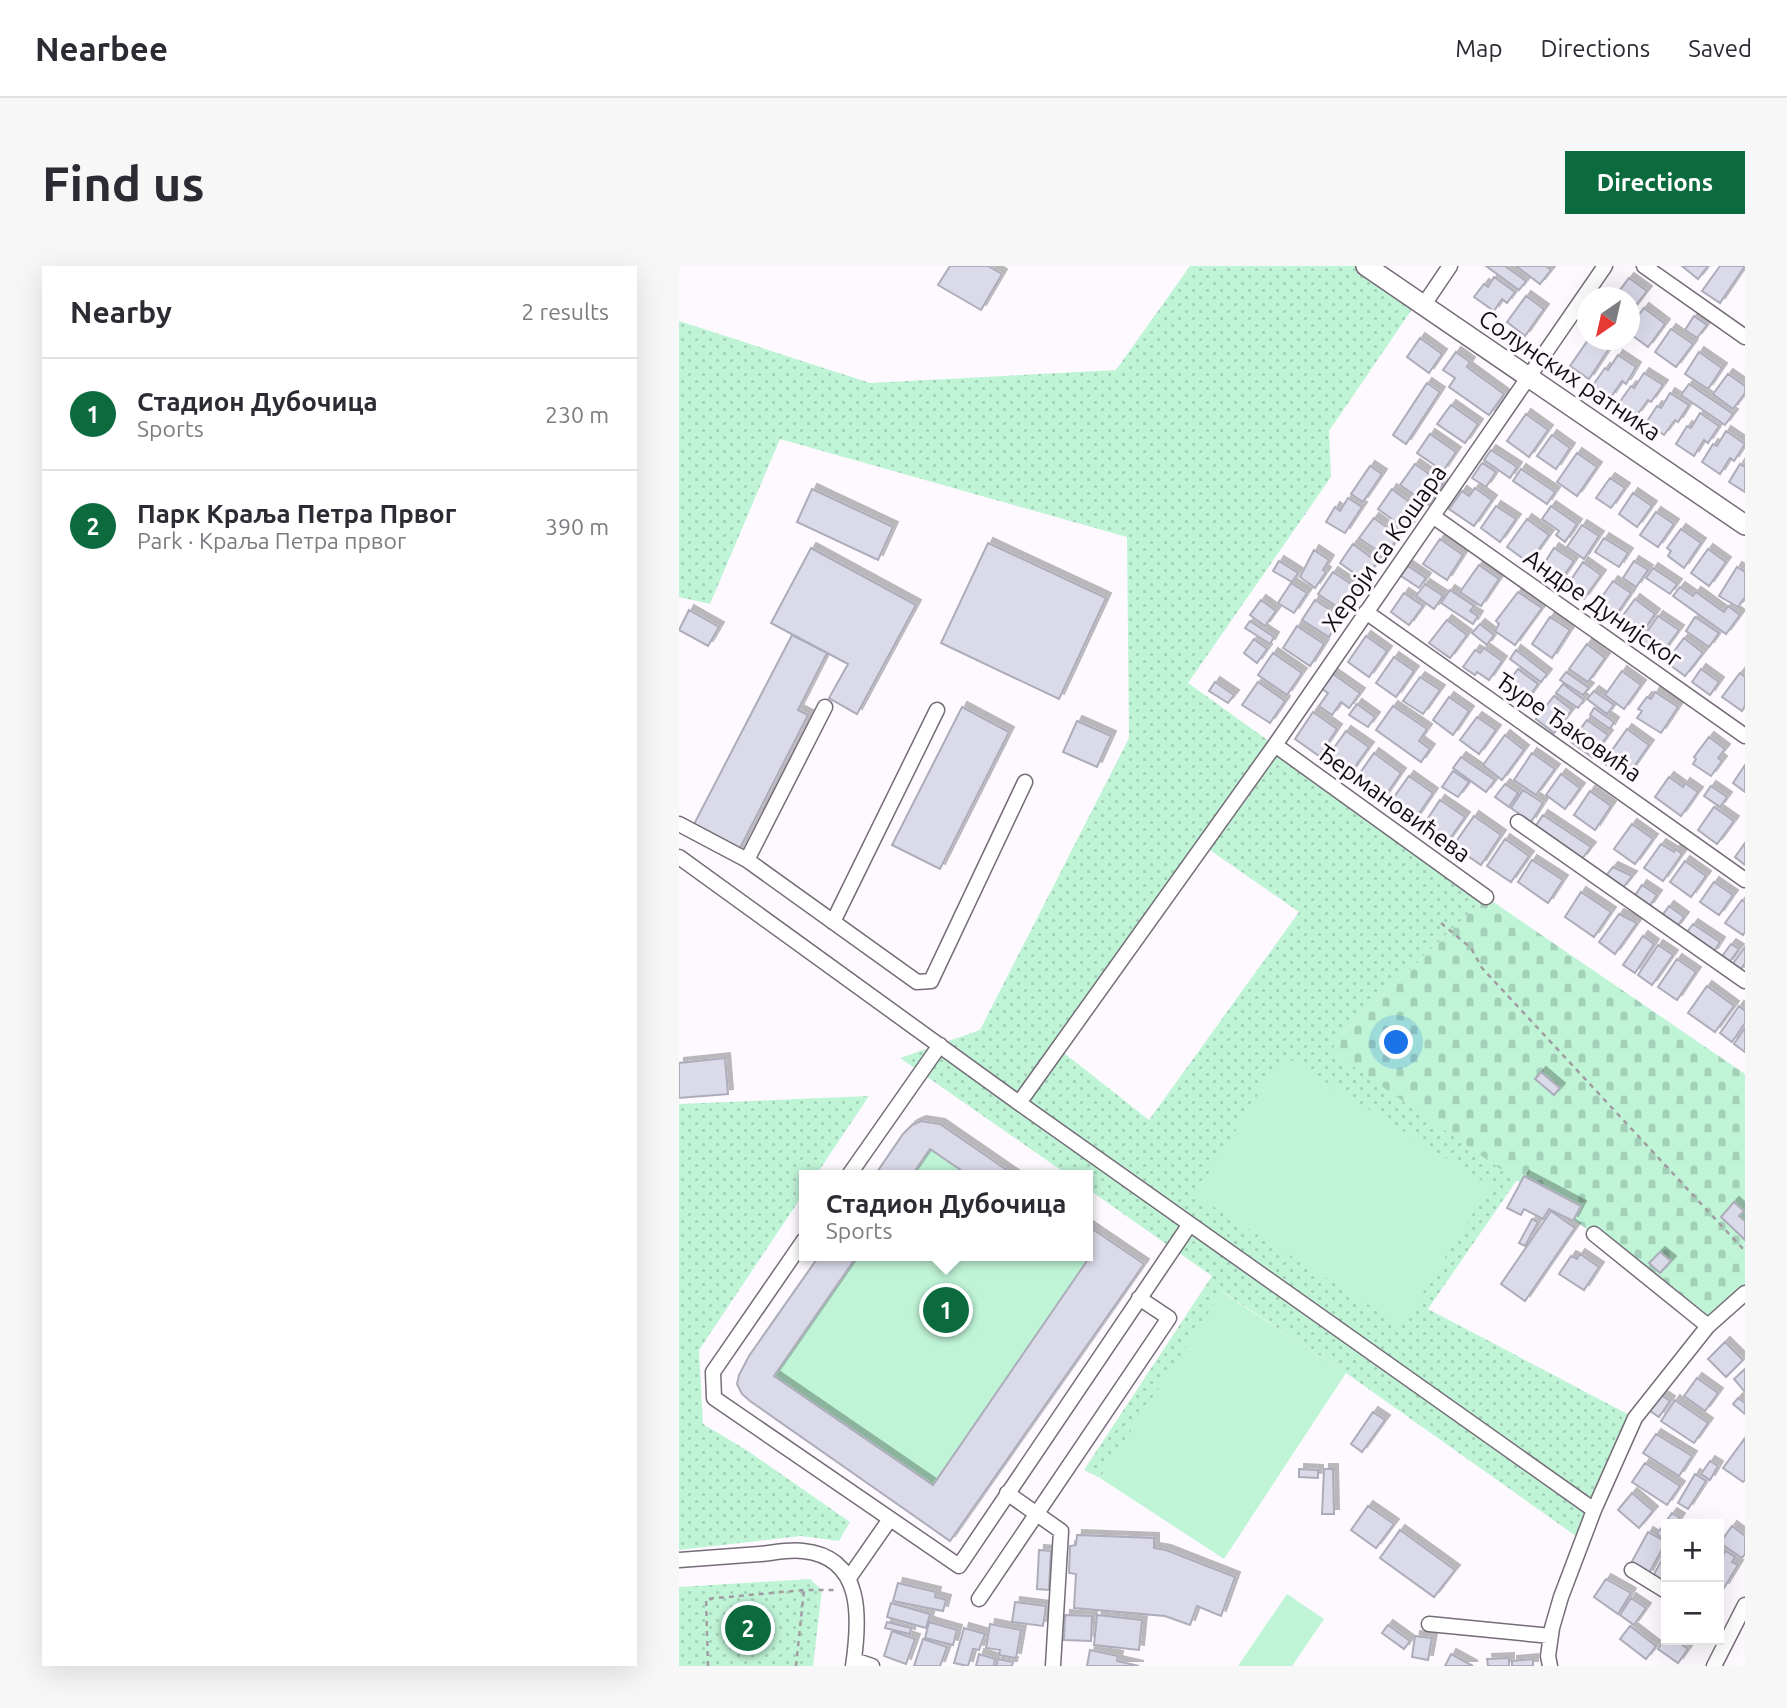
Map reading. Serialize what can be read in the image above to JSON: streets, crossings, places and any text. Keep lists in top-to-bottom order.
{
  "streets": {
    "main road": ["Солунских ратника"],
    "street": [
      "Хероји са Кошара",
      "Андре Дунијског",
      "Ђуре Ђаковића",
      "Ђермановићева"
    ]
  },
  "crossings": [
    ["Солунских ратника", "Хероји са Кошара"],
    ["Хероји са Кошара", "Андре Дунијског"],
    ["Хероји са Кошара", "Ђуре Ђаковића"],
    ["Хероји са Кошара", "Ђермановићева"]
  ],
  "north": "bottom left",
  "page": {
    "header": "Nearbee",
    "nav": ["Map", "Directions", "Saved"],
    "buttons": "Directions",
    "title": "Find us",
    "heading": ["Nearby", "2 results"],
    "list": [
      {
        "mark": "1",
        "name": "Стадион Дубочица",
        "note": "Sports",
        "value": "230 m"
      },
      {
        "mark": "2",
        "name": "Парк Краља Петра Првог",
        "note": "Park · Краља Петра првог",
        "value": "390 m"
      }
    ],
    "popup": ["Стадион Дубочица", "Sports"],
    "pins": ["1", "2"],
    "map_buttons": ["+", "−"]
  }
}
